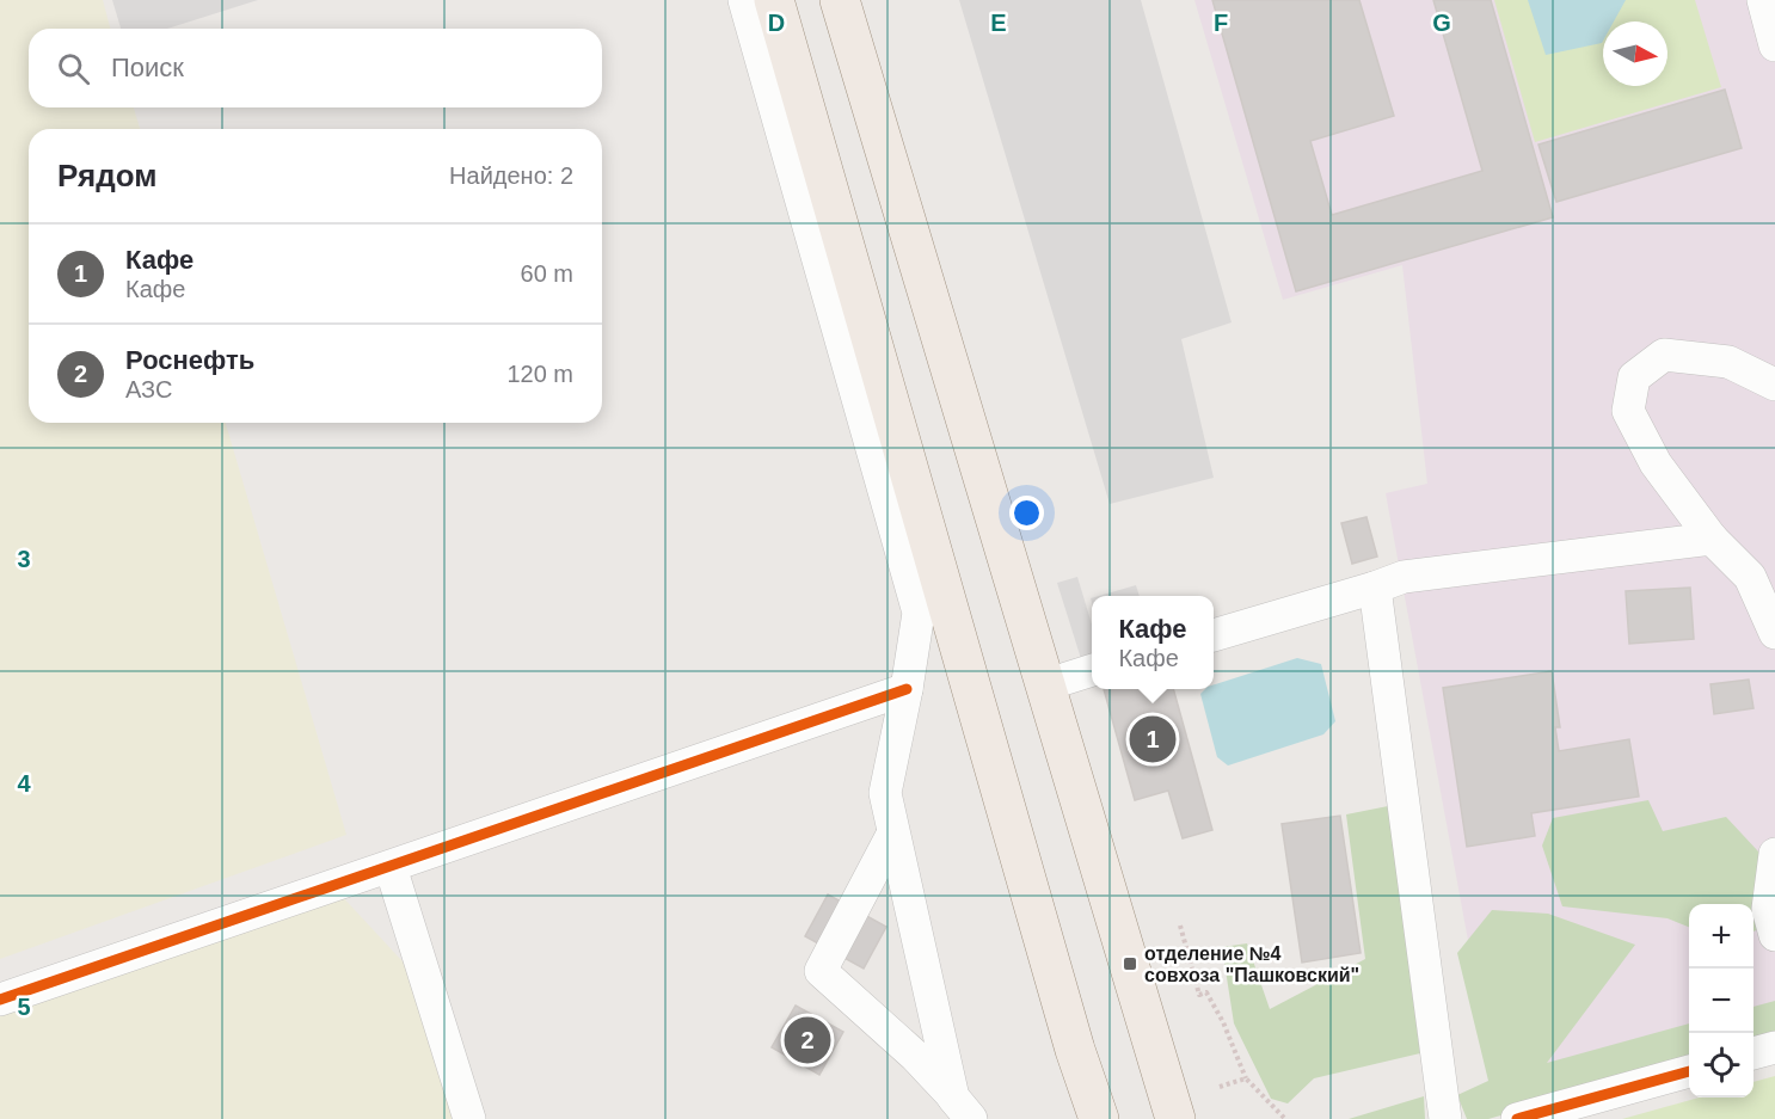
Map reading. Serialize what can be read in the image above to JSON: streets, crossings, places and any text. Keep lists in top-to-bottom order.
{
  "places": {
    "transit": ["отделение №4 совхоза \"Пашковский\""]
  },
  "north": "right",
  "page": {
    "search": "Поиск",
    "heading": ["Рядом", "Найдено: 2"],
    "list": [
      {
        "mark": "1",
        "name": "Кафе",
        "note": "Кафе",
        "value": "60 m"
      },
      {
        "mark": "2",
        "name": "Роснефть",
        "note": "АЗС",
        "value": "120 m"
      }
    ],
    "popup": ["Кафе", "Кафе"],
    "pins": ["1", "2"],
    "map_buttons": ["+", "−"]
  },
  "grid": {
    "columns": [
      "D",
      "E",
      "F",
      "G"
    ],
    "rows": ["3", "4", "5"]
  }
}
